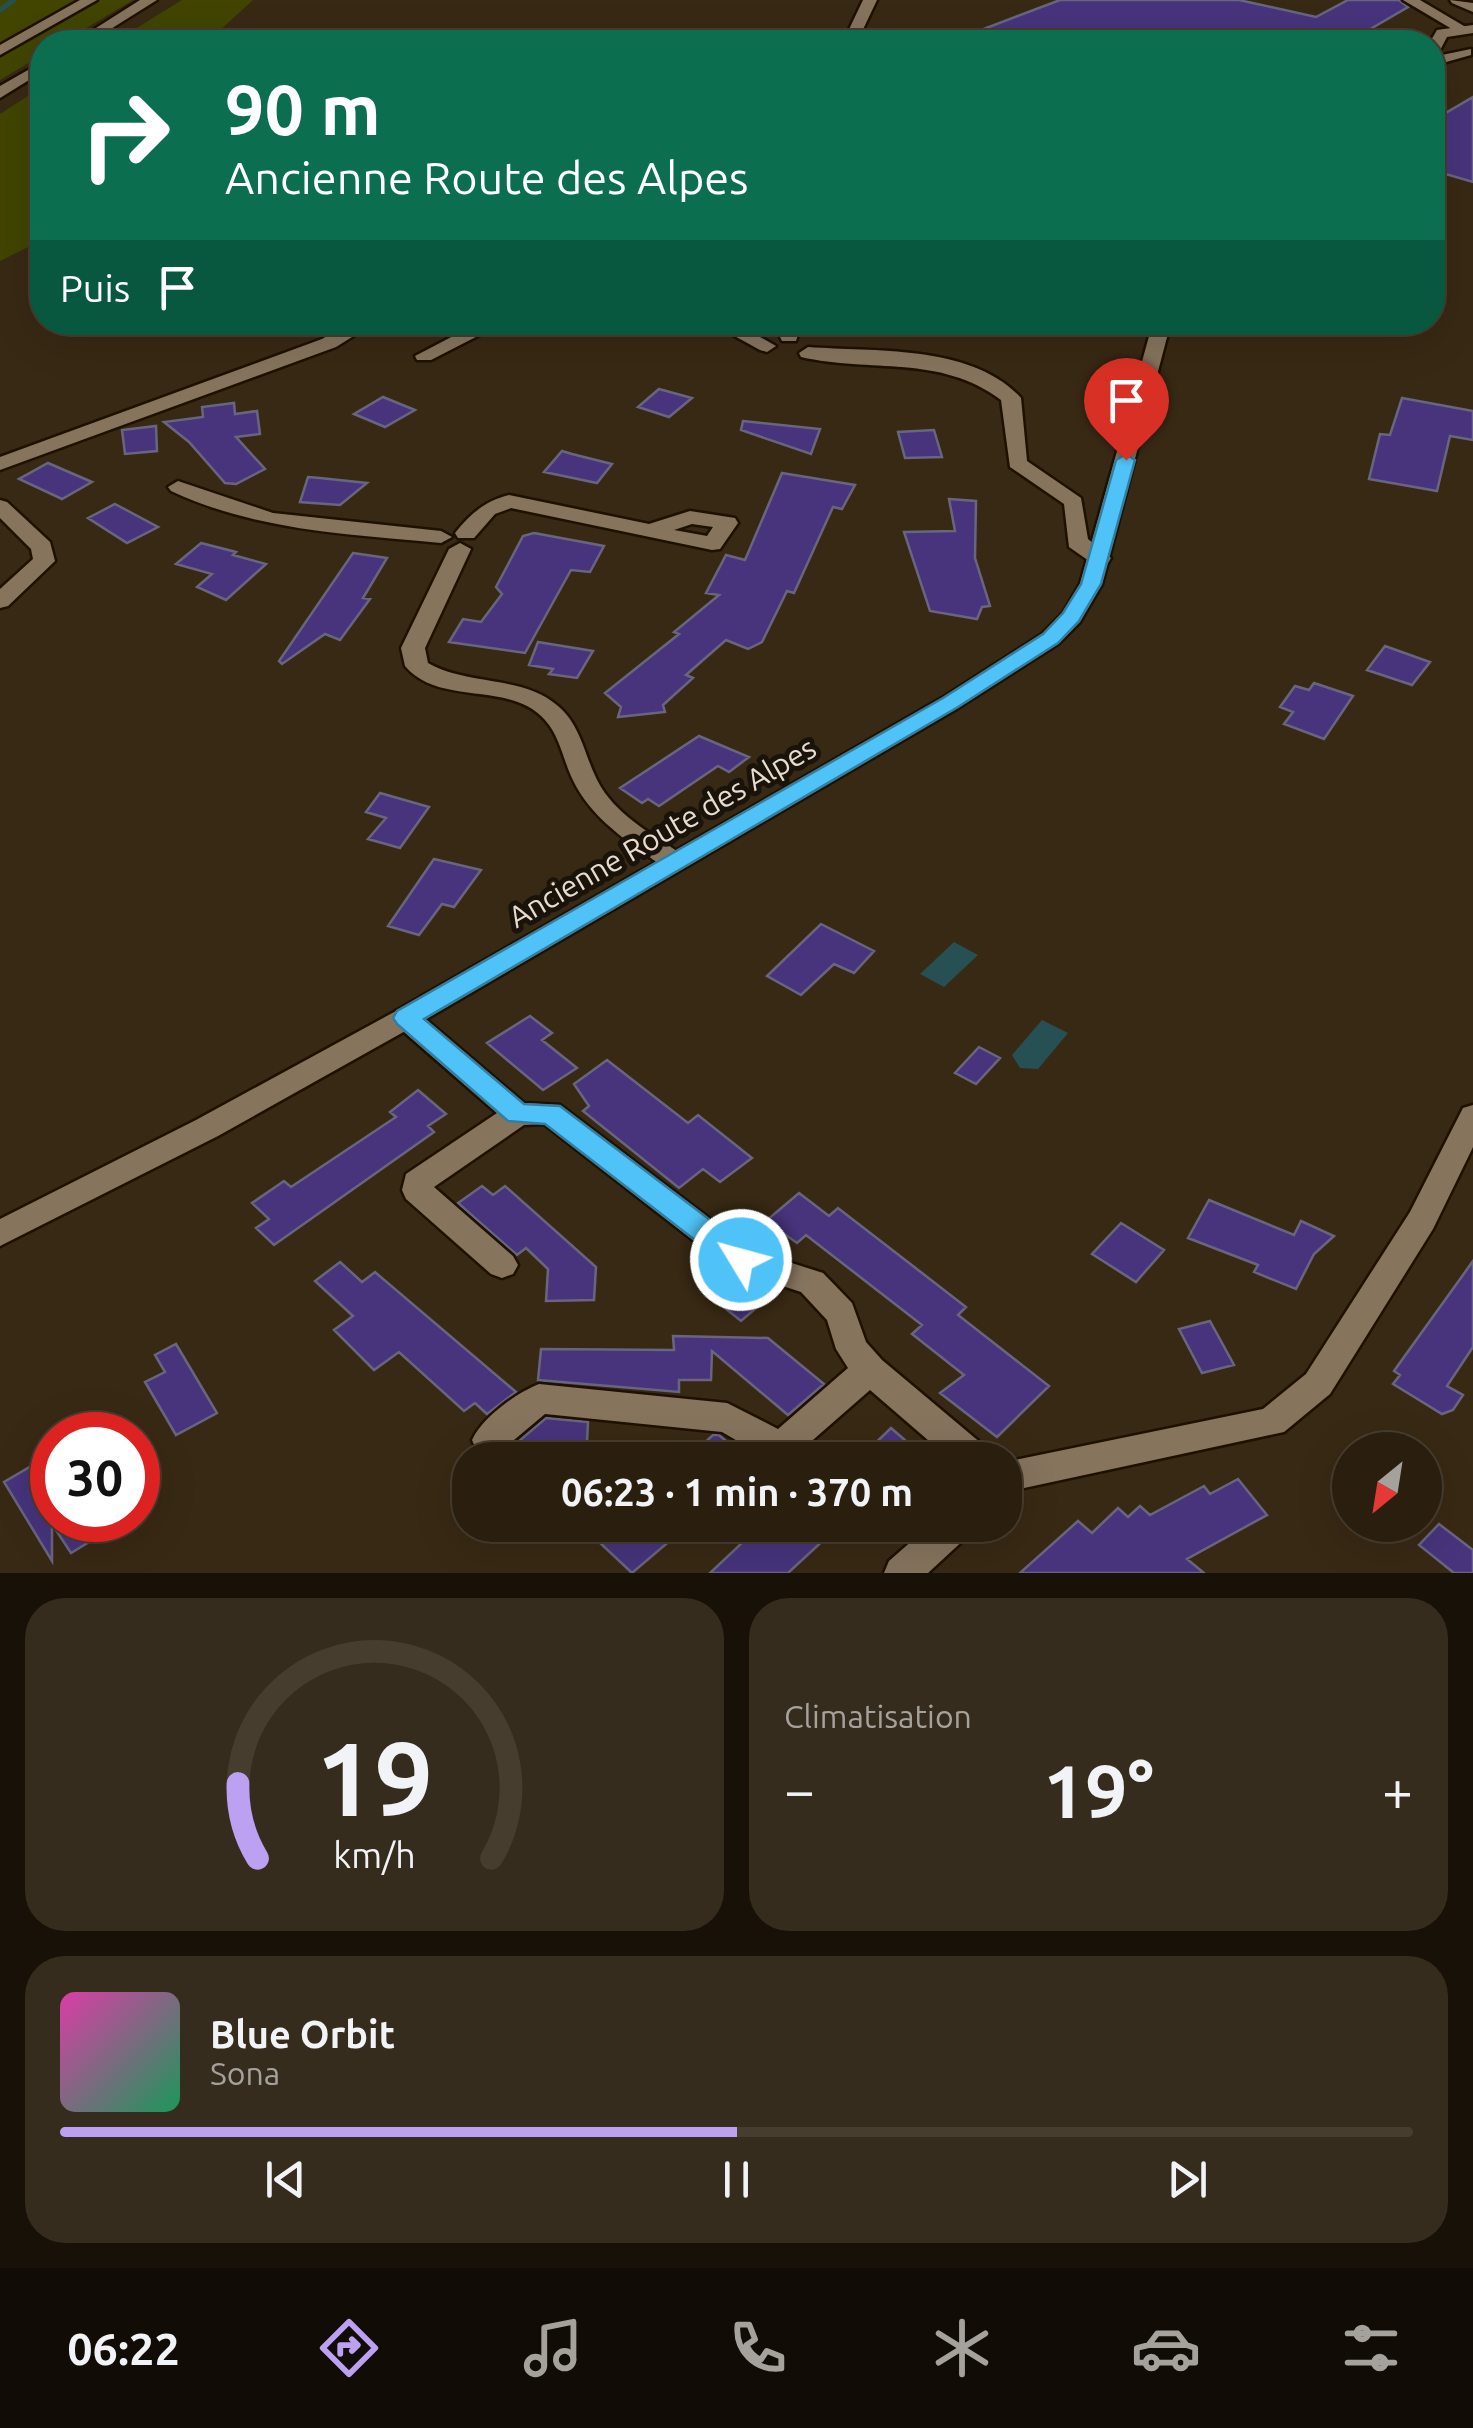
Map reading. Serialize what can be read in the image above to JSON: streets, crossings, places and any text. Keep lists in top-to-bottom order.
{
  "streets": {
    "street": ["Ancienne Route des Alpes"]
  },
  "north": "bottom left",
  "page": {
    "turn": ["90 m", "Ancienne Route des Alpes"],
    "then": "Puis",
    "limit": "30",
    "trip": "06:23 · 1 min · 370 m",
    "tile": "Climatisation",
    "heat": ["−", "19°", "+"],
    "song": ["Blue Orbit", "Sona"],
    "tabs": "06:22",
    "gauge": ["19", "km/h"]
  }
}
